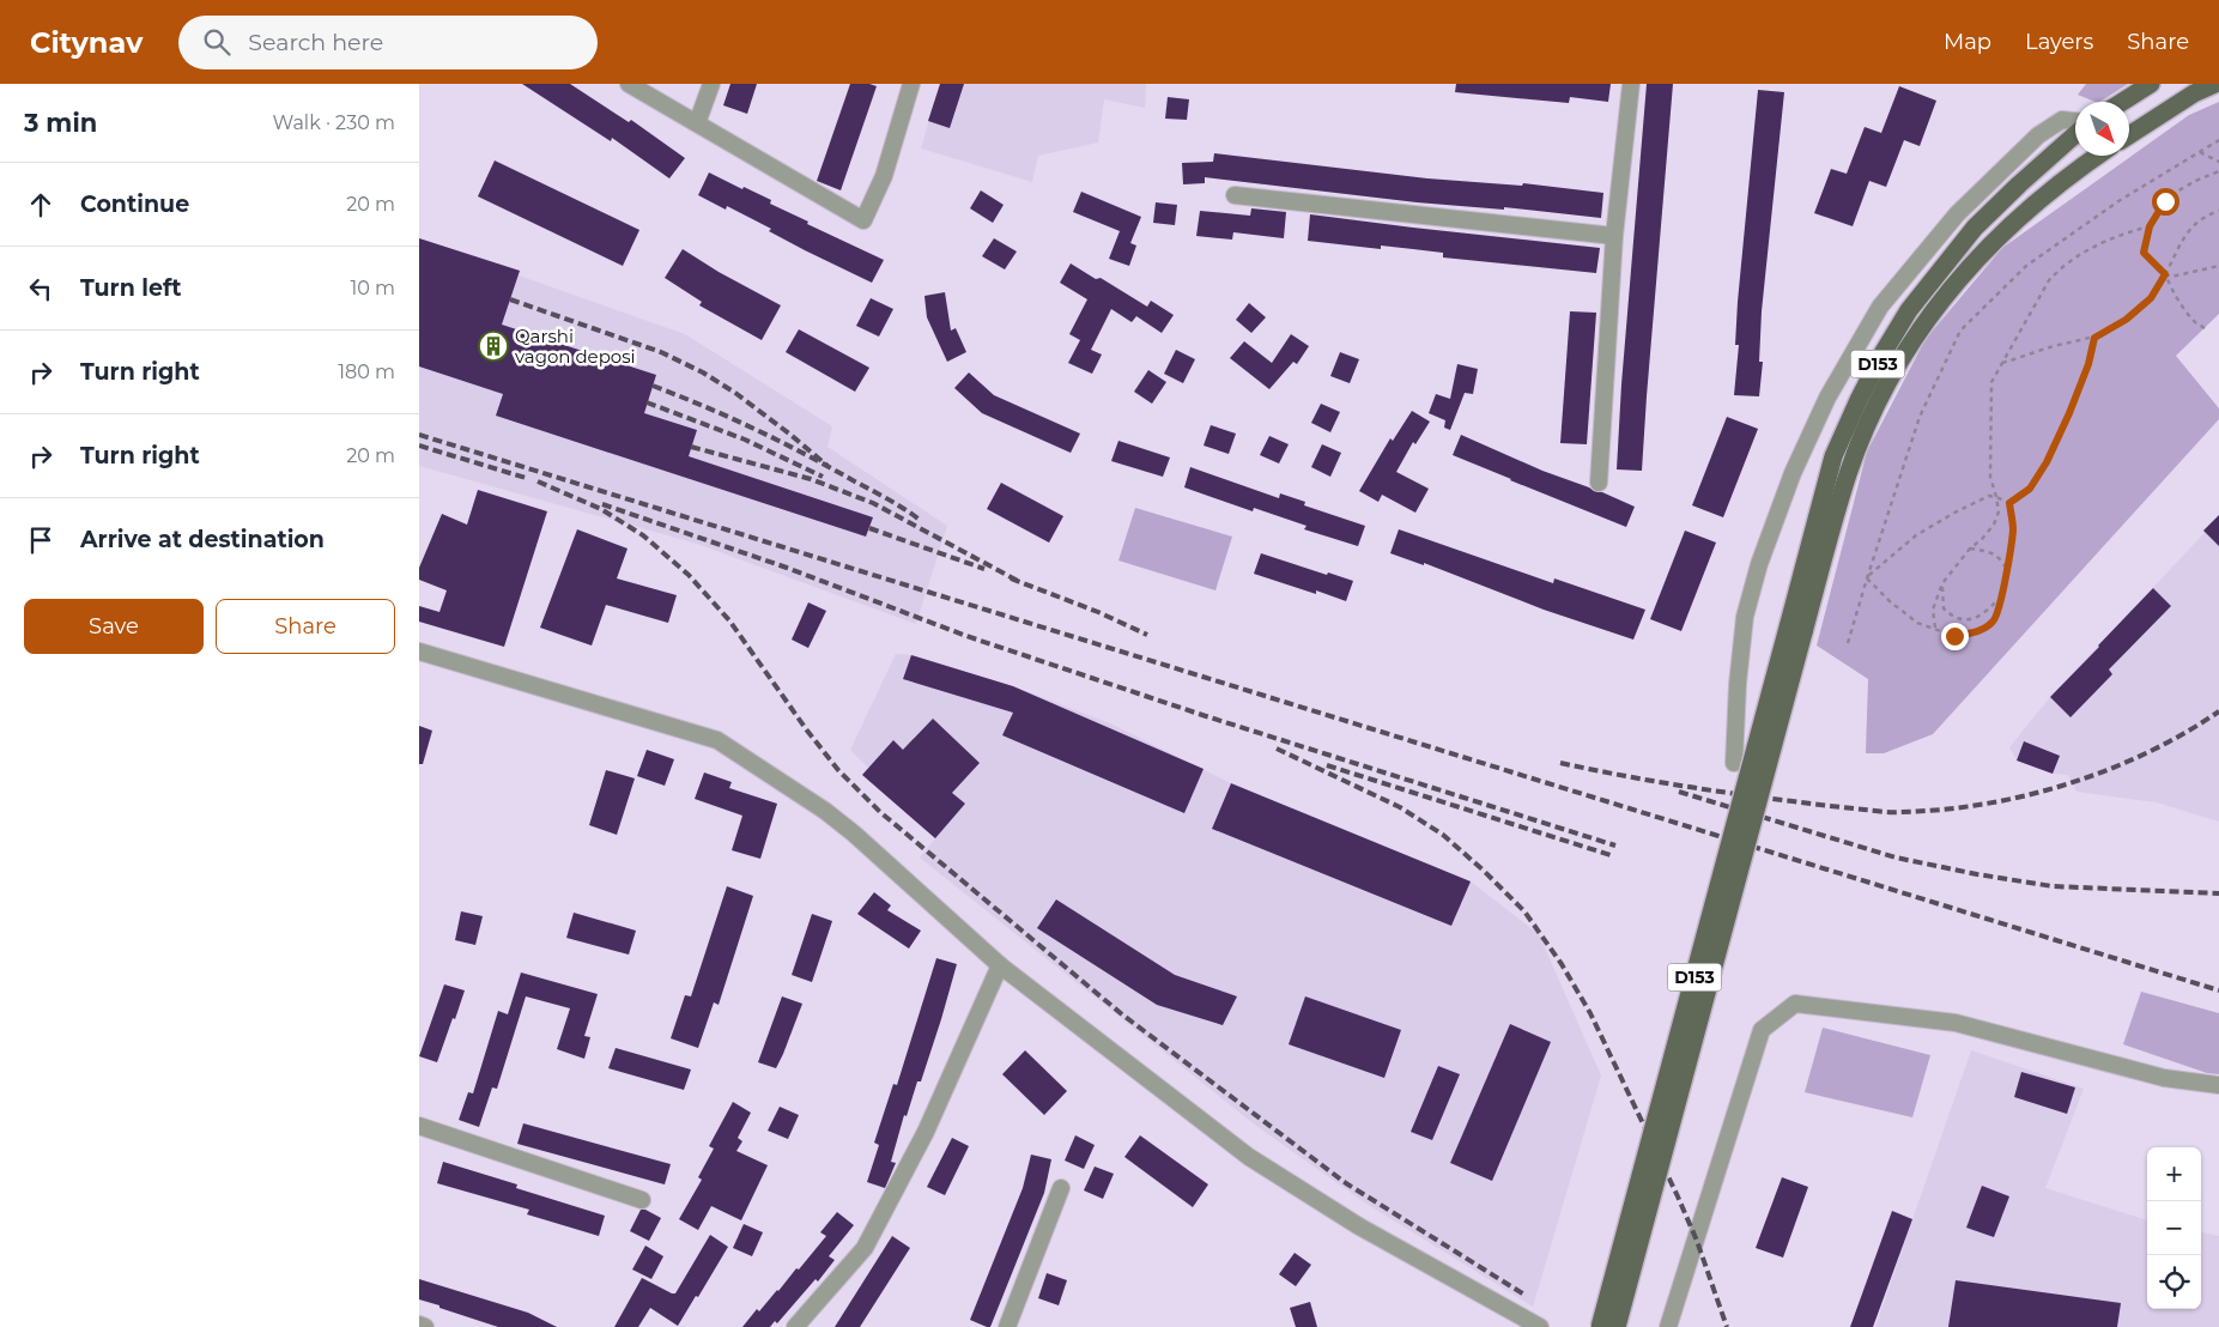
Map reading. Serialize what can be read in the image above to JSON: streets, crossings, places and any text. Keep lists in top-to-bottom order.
{
  "streets": {
    "main road": ["D153"]
  },
  "places": {
    "building": ["Qarshi vagon deposi"]
  },
  "north": "bottom right",
  "page": {
    "header": "Citynav",
    "search": "Search here",
    "nav": ["Map", "Layers", "Share"],
    "heading": ["3 min", "Walk · 230 m"],
    "list": [
      ["Continue", "20 m"],
      ["Turn left", "10 m"],
      ["Turn right", "180 m"],
      ["Turn right", "20 m"],
      "Arrive at destination"
    ],
    "buttons": ["Save", "Share"],
    "map_buttons": ["+", "−"]
  }
}
